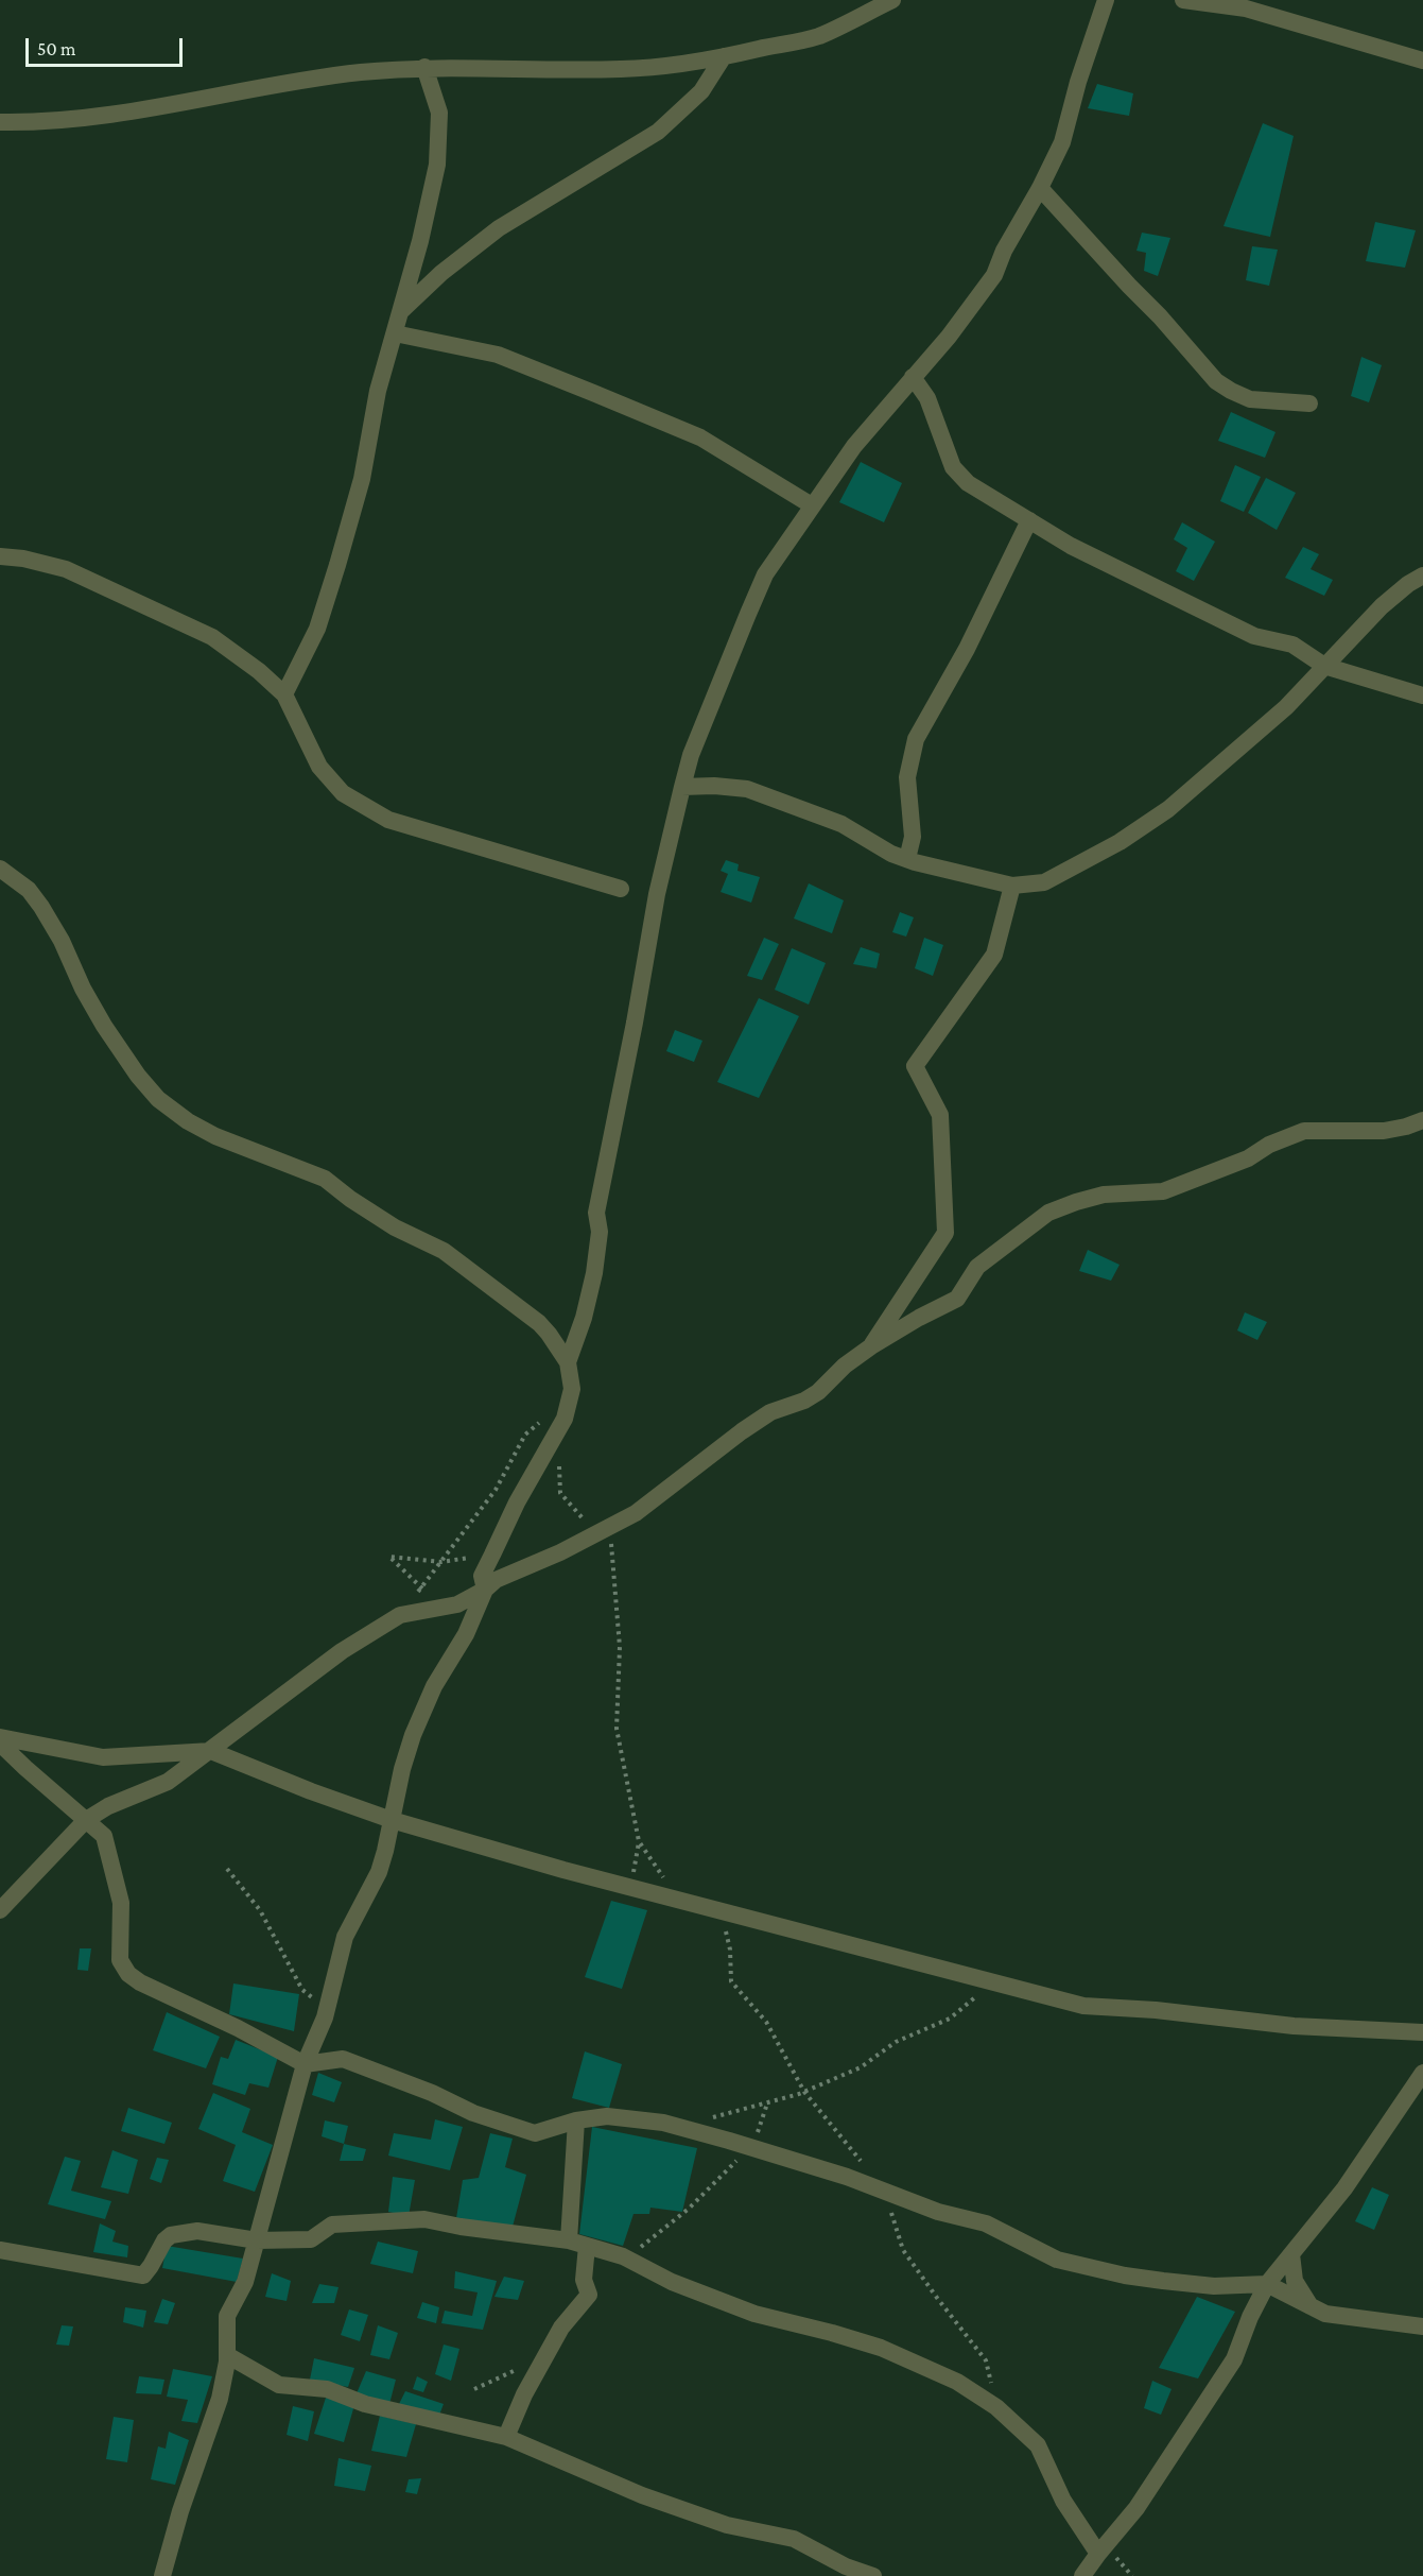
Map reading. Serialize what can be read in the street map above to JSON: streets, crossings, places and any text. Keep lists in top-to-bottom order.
{
  "scale_bar": "50 m"
}
